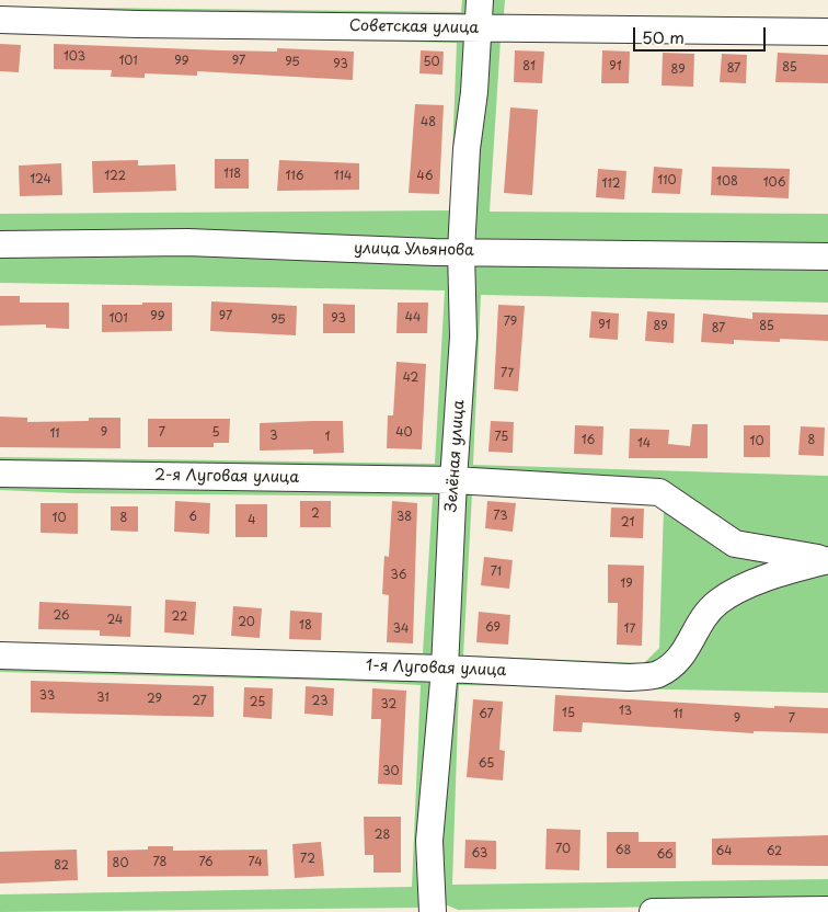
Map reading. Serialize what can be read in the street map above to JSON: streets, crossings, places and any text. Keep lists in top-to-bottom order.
{
  "streets": {
    "street": [
      "Советская улица",
      "улица Ульянова",
      "Зелёная улица",
      "2-я Луговая улица",
      "1-я Луговая улица"
    ]
  },
  "crossings": [
    ["Советская улица", "Зелёная улица"],
    ["улица Ульянова", "Зелёная улица"],
    ["Зелёная улица", "2-я Луговая улица"],
    ["Зелёная улица", "1-я Луговая улица"],
    ["2-я Луговая улица", "1-я Луговая улица"]
  ],
  "house_numbers": [
    "103",
    "101",
    "99",
    "97",
    "95",
    "50",
    "93",
    "81",
    "91",
    "85",
    "87",
    "89",
    "48",
    "118",
    "122",
    "116",
    "114",
    "46",
    "124",
    "110",
    "108",
    "106",
    "112",
    "99",
    "97",
    "44",
    "101",
    "93",
    "95",
    "79",
    "91",
    "89",
    "85",
    "87",
    "77",
    "42",
    "9",
    "7",
    "5",
    "40",
    "11",
    "3",
    "1",
    "75",
    "16",
    "8",
    "10",
    "14",
    "2",
    "73",
    "6",
    "38",
    "10",
    "8",
    "4",
    "21",
    "71",
    "36",
    "19",
    "26",
    "22",
    "24",
    "20",
    "18",
    "69",
    "34",
    "17",
    "33",
    "31",
    "29",
    "27",
    "23",
    "25",
    "32",
    "13",
    "15",
    "67",
    "11",
    "9",
    "7",
    "65",
    "30",
    "28",
    "70",
    "68",
    "64",
    "62",
    "63",
    "66",
    "72",
    "78",
    "76",
    "74",
    "80",
    "82"
  ],
  "scale_bar": "50 m"
}
